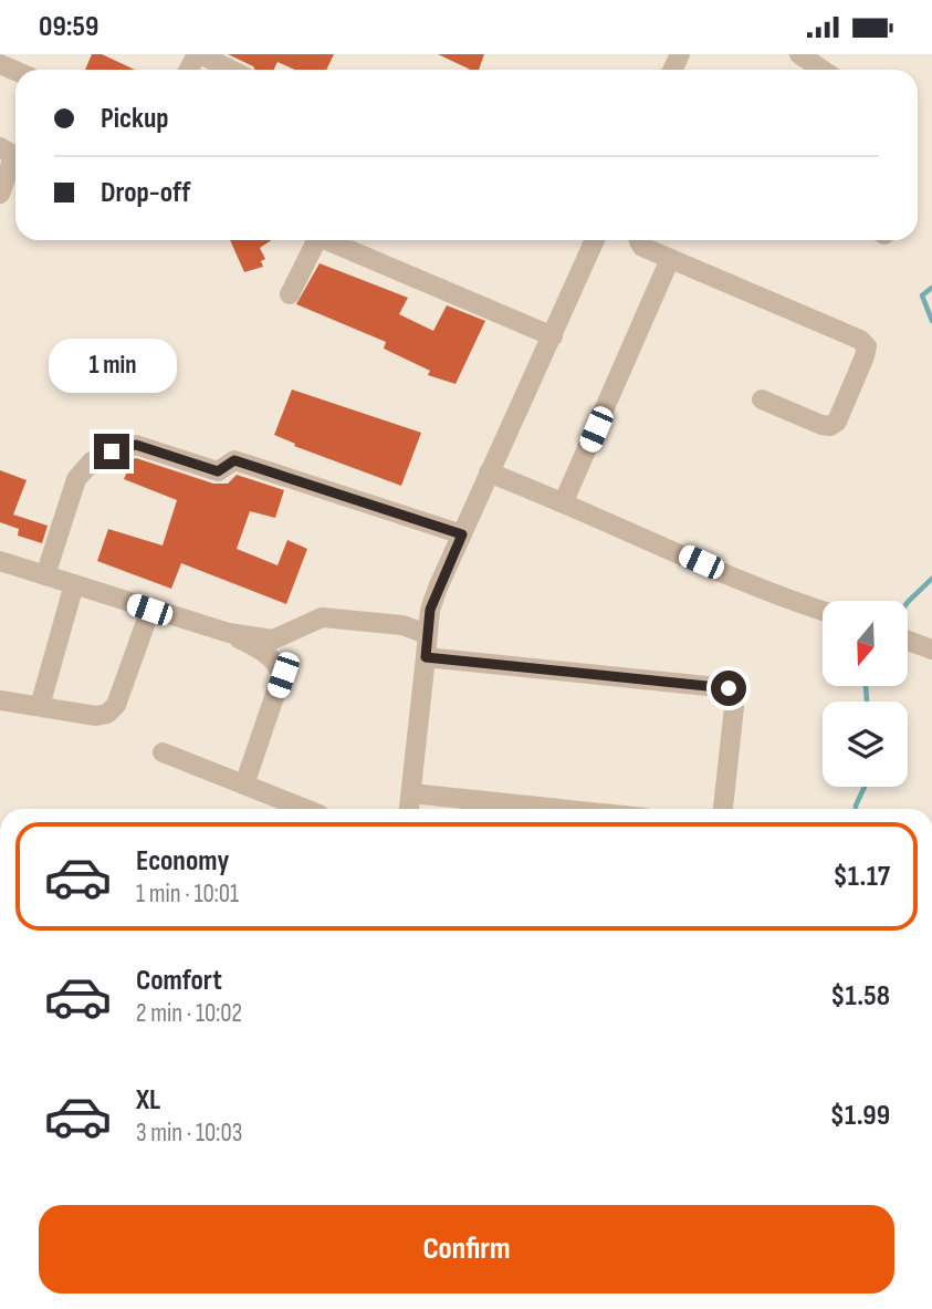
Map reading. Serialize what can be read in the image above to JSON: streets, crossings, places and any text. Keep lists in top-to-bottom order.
{
  "north": "bottom",
  "page": {
    "status": "09:59",
    "banner": ["Pickup", "Drop-off"],
    "bubble": "1 min",
    "list": [
      {
        "name": "Economy",
        "note": "1 min · 10:01",
        "value": "$1.17"
      },
      {
        "name": "Comfort",
        "note": "2 min · 10:02",
        "value": "$1.58"
      },
      {
        "name": "XL",
        "note": "3 min · 10:03",
        "value": "$1.99"
      }
    ],
    "buttons": "Confirm"
  }
}
